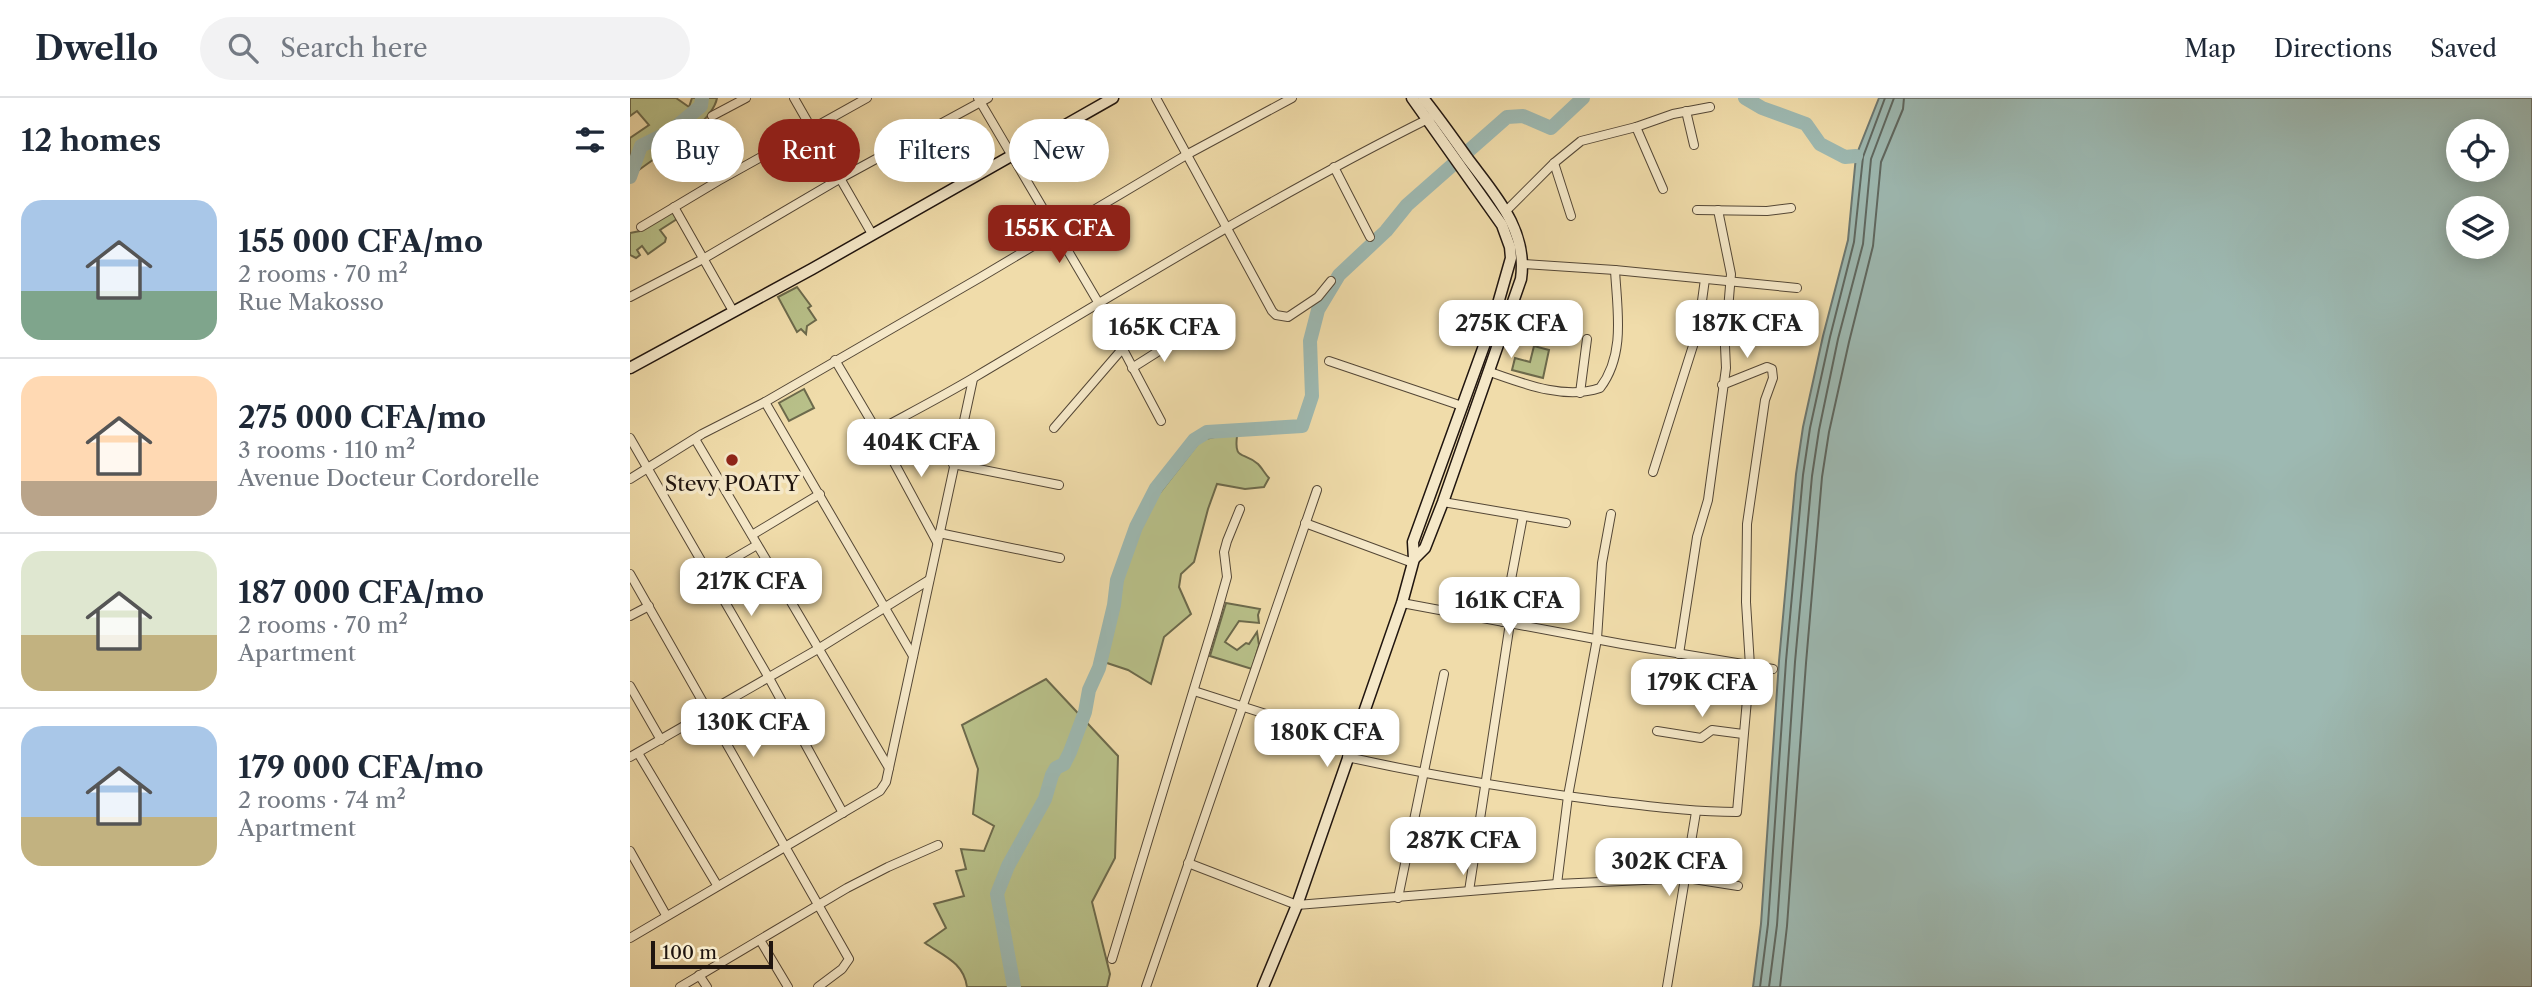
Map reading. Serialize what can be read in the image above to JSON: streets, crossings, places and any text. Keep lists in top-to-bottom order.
{
  "places": ["Stevy POATY"],
  "scale_bar": "100 m",
  "page": {
    "header": "Dwello",
    "search": "Search here",
    "nav": ["Map", "Directions", "Saved"],
    "heading": "12 homes",
    "chip": [
      "Buy",
      "Rent",
      "Filters",
      "New"
    ],
    "list": [
      {
        "name": "155 000 CFA/mo",
        "note": "2 rooms · 70 m² · Rue Makosso"
      },
      {
        "name": "275 000 CFA/mo",
        "note": "3 rooms · 110 m² · Avenue Docteur Cordorelle"
      },
      {
        "name": "187 000 CFA/mo",
        "note": "2 rooms · 70 m² · Apartment"
      },
      {
        "name": "179 000 CFA/mo",
        "note": "2 rooms · 74 m² · Apartment"
      }
    ],
    "price": [
      "155K CFA",
      "275K CFA",
      "187K CFA",
      "165K CFA",
      "404K CFA",
      "217K CFA",
      "161K CFA",
      "179K CFA",
      "130K CFA",
      "180K CFA",
      "287K CFA",
      "302K CFA"
    ],
    "scale": "100 m"
  }
}
